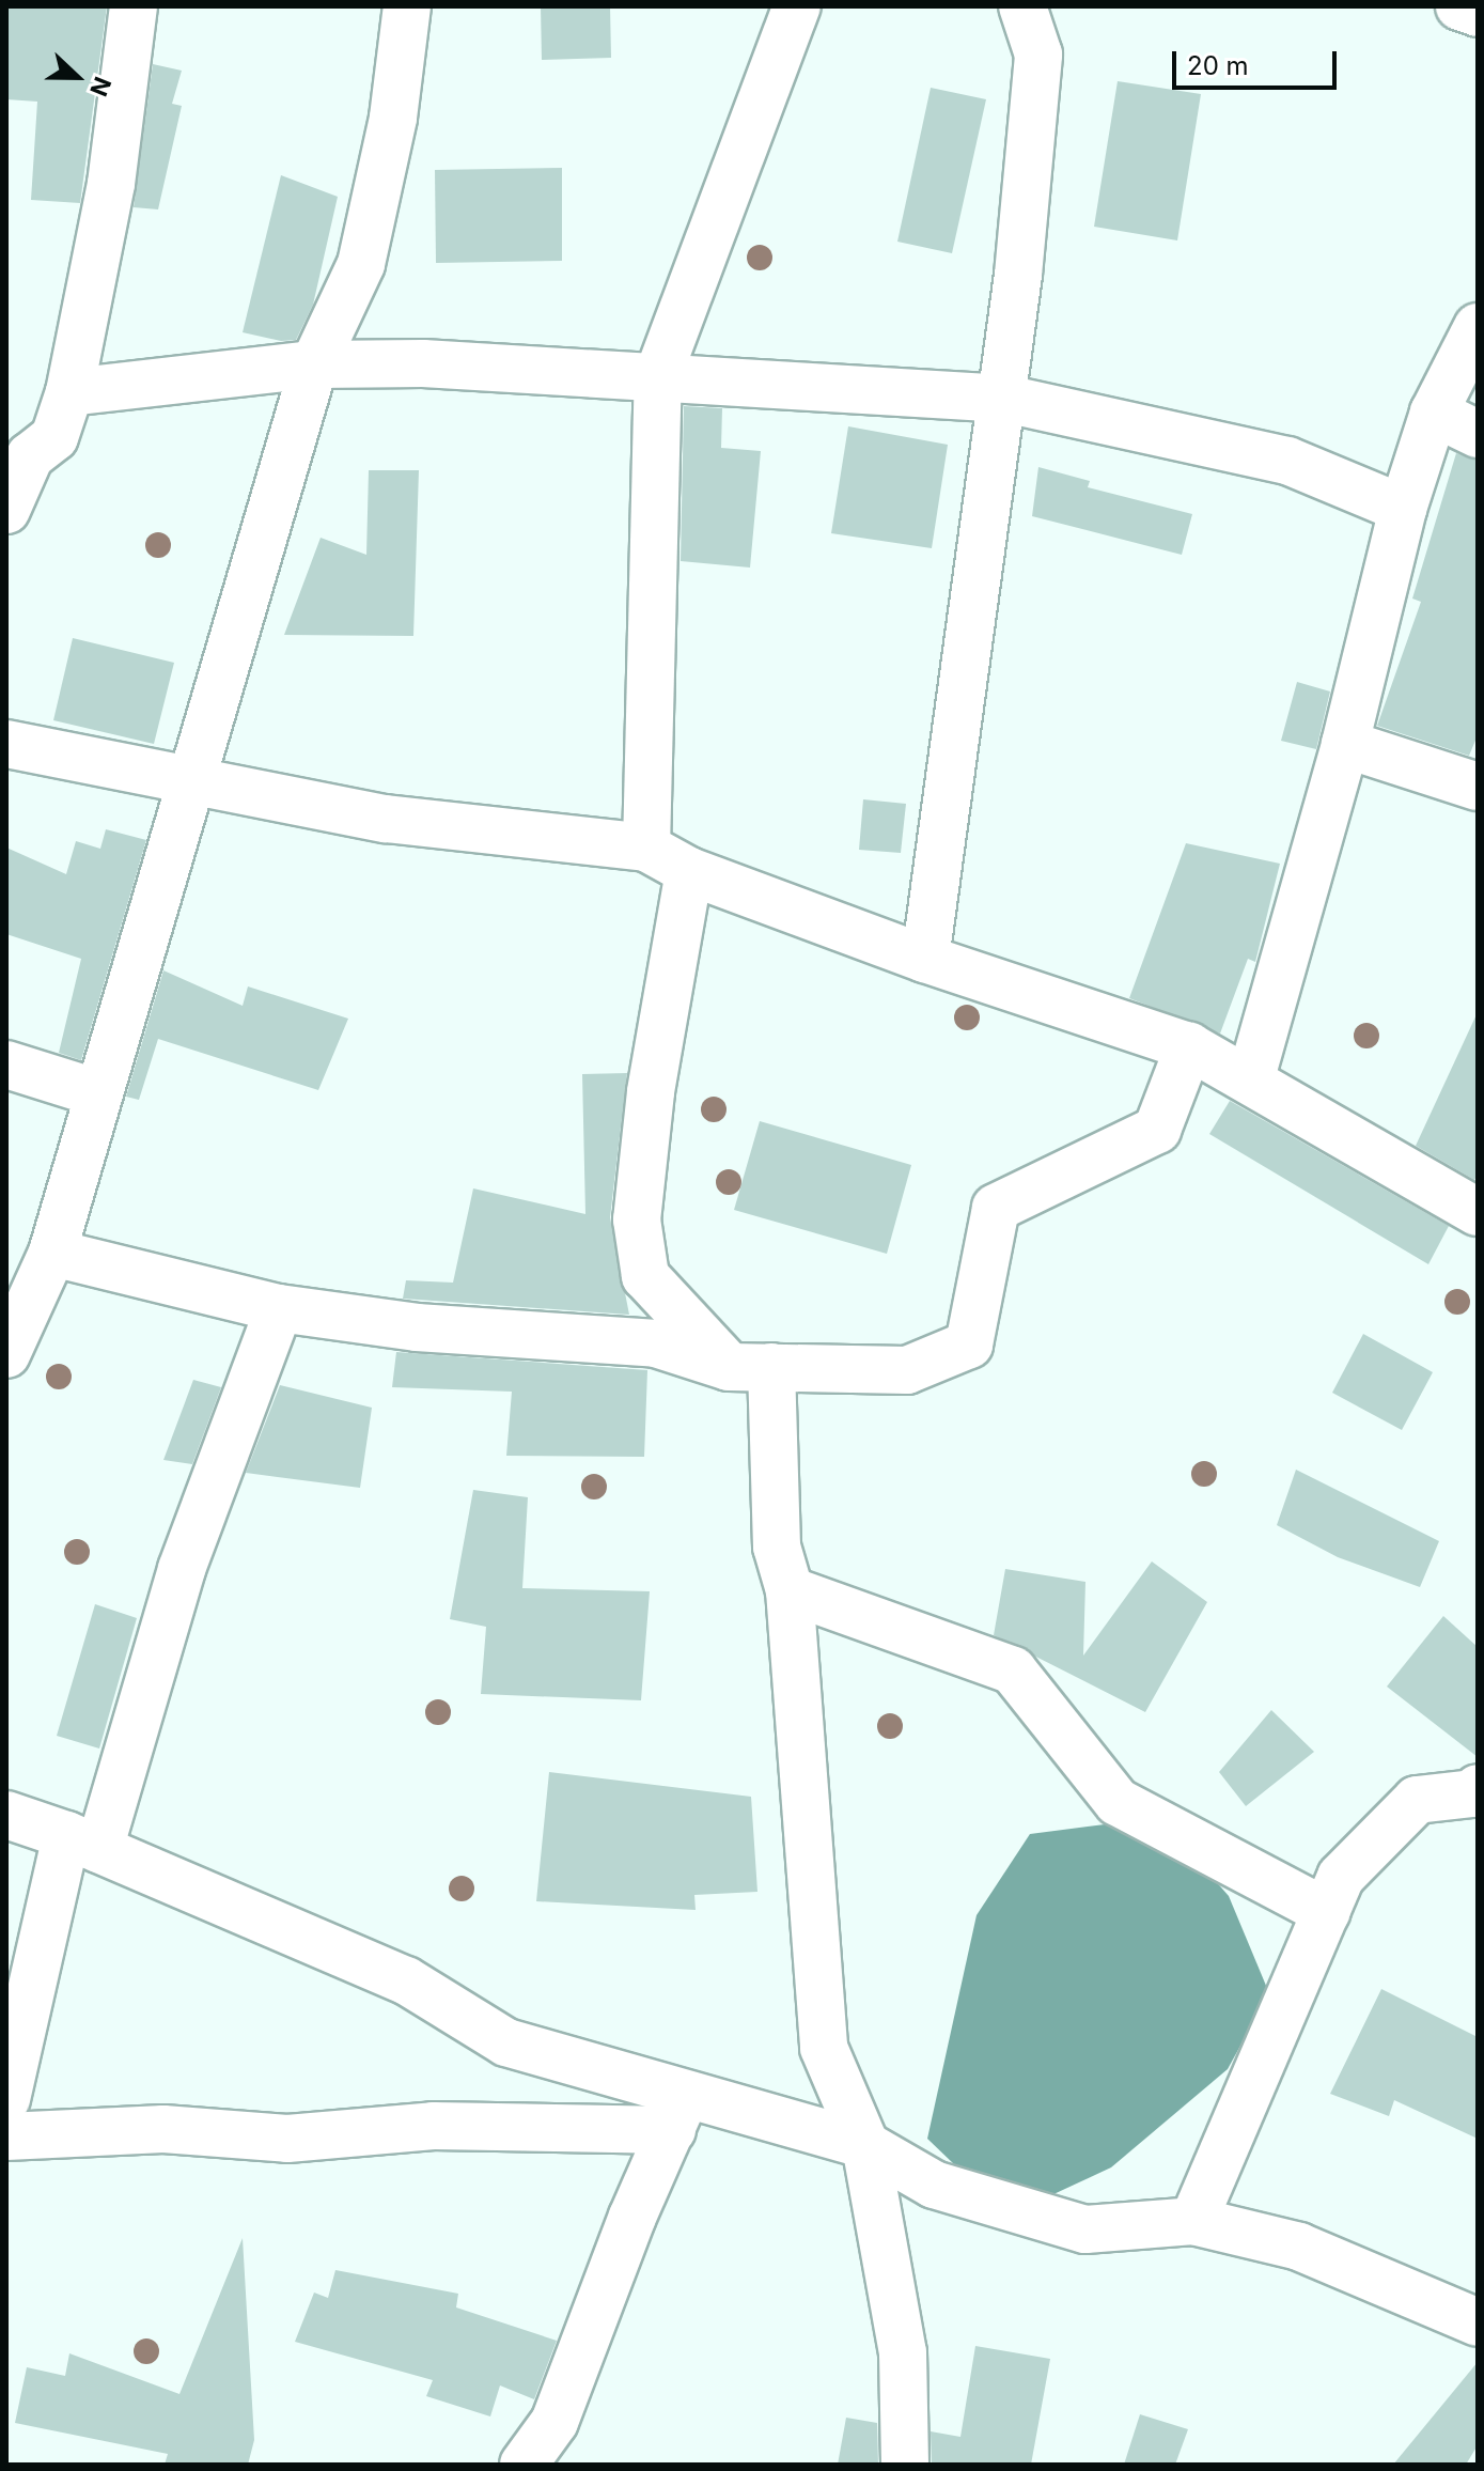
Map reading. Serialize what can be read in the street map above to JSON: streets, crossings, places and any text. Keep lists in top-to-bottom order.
{
  "scale_bar": "20 m",
  "north": "right"
}
